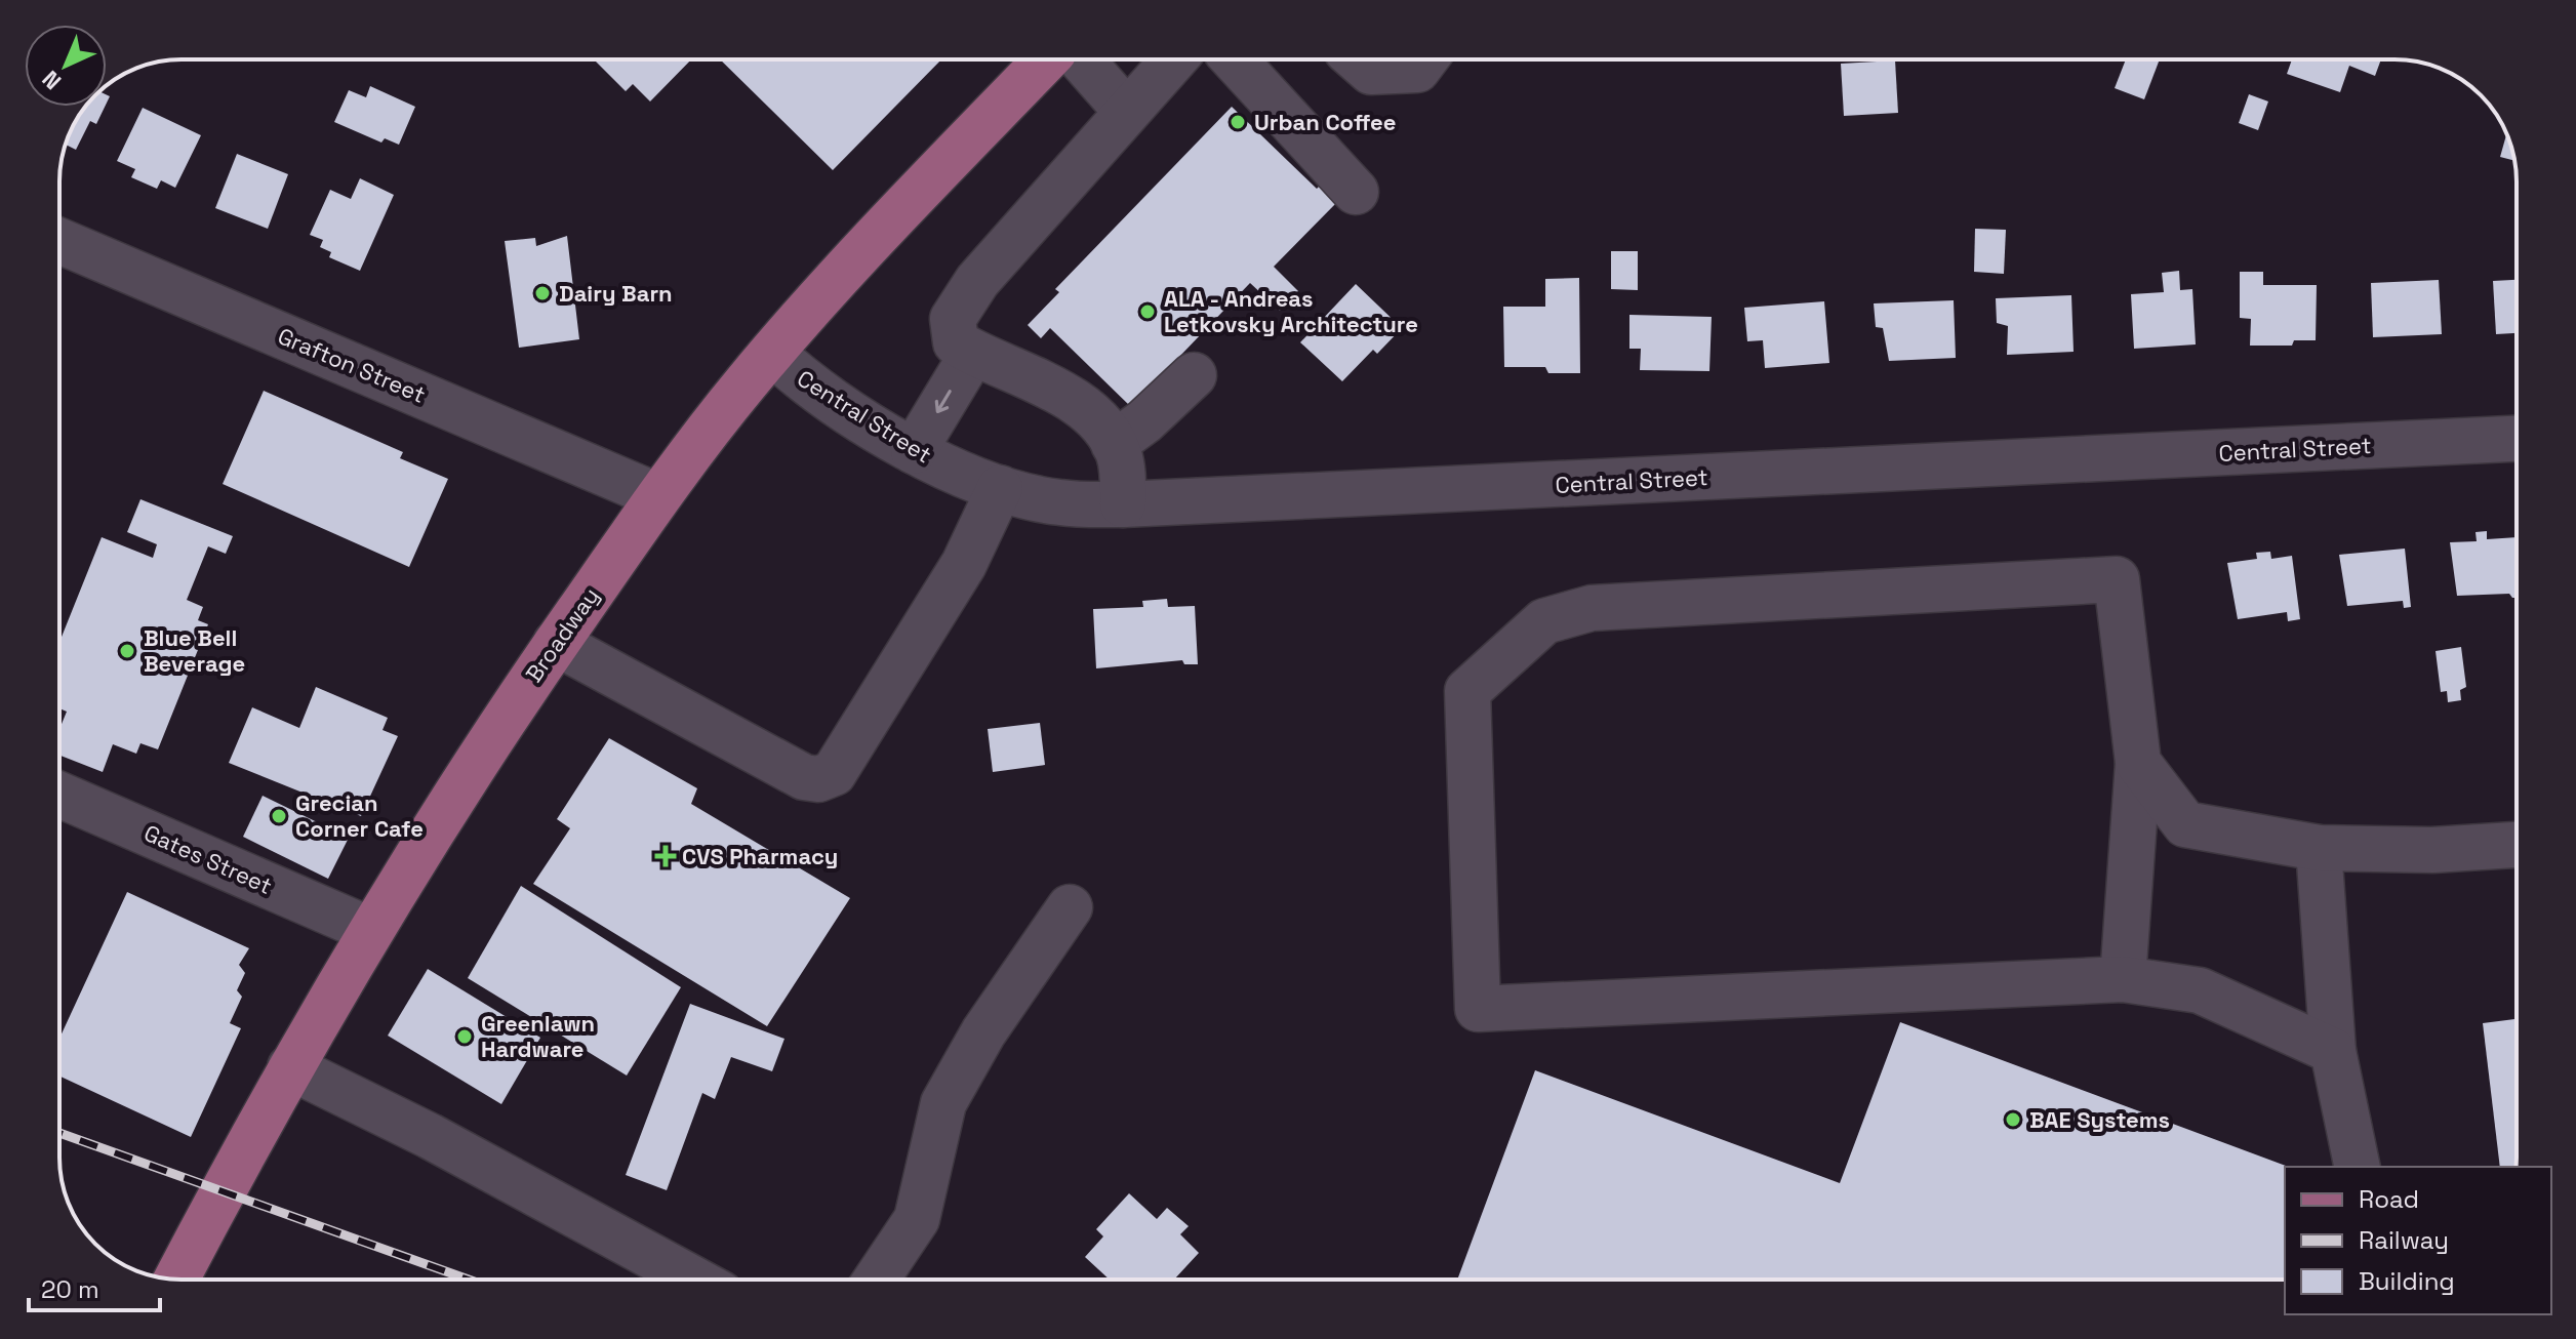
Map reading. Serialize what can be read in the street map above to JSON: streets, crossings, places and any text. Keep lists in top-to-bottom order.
{
  "streets": {
    "main road": ["Broadway"],
    "street": ["Grafton Street", "Central Street", "Gates Street"]
  },
  "crossings": [
    ["Grafton Street", "Broadway"],
    ["Central Street", "Broadway"],
    ["Broadway", "Gates Street"]
  ],
  "places": {
    "other": [
      "Urban Coffee",
      "Dairy Barn",
      "ALA - Andreas Letkovsky Architecture",
      "Blue Bell Beverage",
      "Grecian Corner Cafe",
      "Greenlawn Hardware",
      "BAE Systems"
    ],
    "health": ["CVS Pharmacy"]
  },
  "legend": ["Road", "Railway", "Building"],
  "scale_bar": "20 m",
  "north": "bottom left"
}
